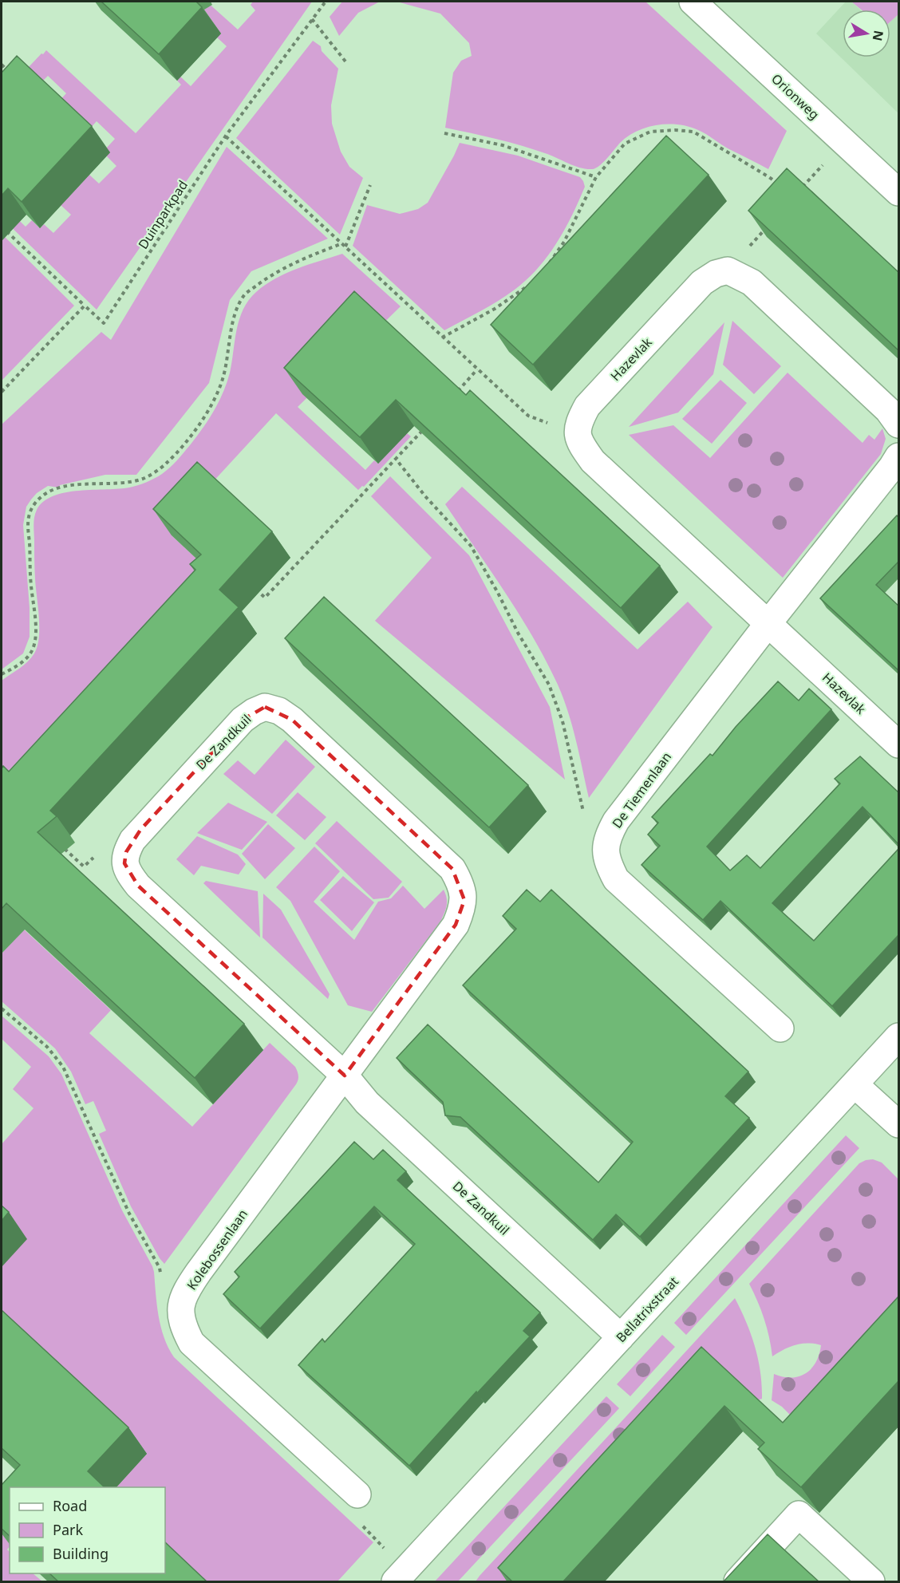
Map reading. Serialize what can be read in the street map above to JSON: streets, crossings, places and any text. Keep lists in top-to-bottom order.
{
  "streets": {
    "street": [
      "Orionweg",
      "Hazevlak",
      "De Zandkuil",
      "De Tiemenlaan",
      "Kolebossenlaan",
      "Bellatrixstraat"
    ],
    "path": ["Duinparkpad"]
  },
  "crossings": [
    ["Hazevlak", "De Tiemenlaan"],
    ["De Zandkuil", "Kolebossenlaan"],
    ["De Zandkuil", "Bellatrixstraat"]
  ],
  "legend": ["Road", "Park", "Building"],
  "north": "right"
}
